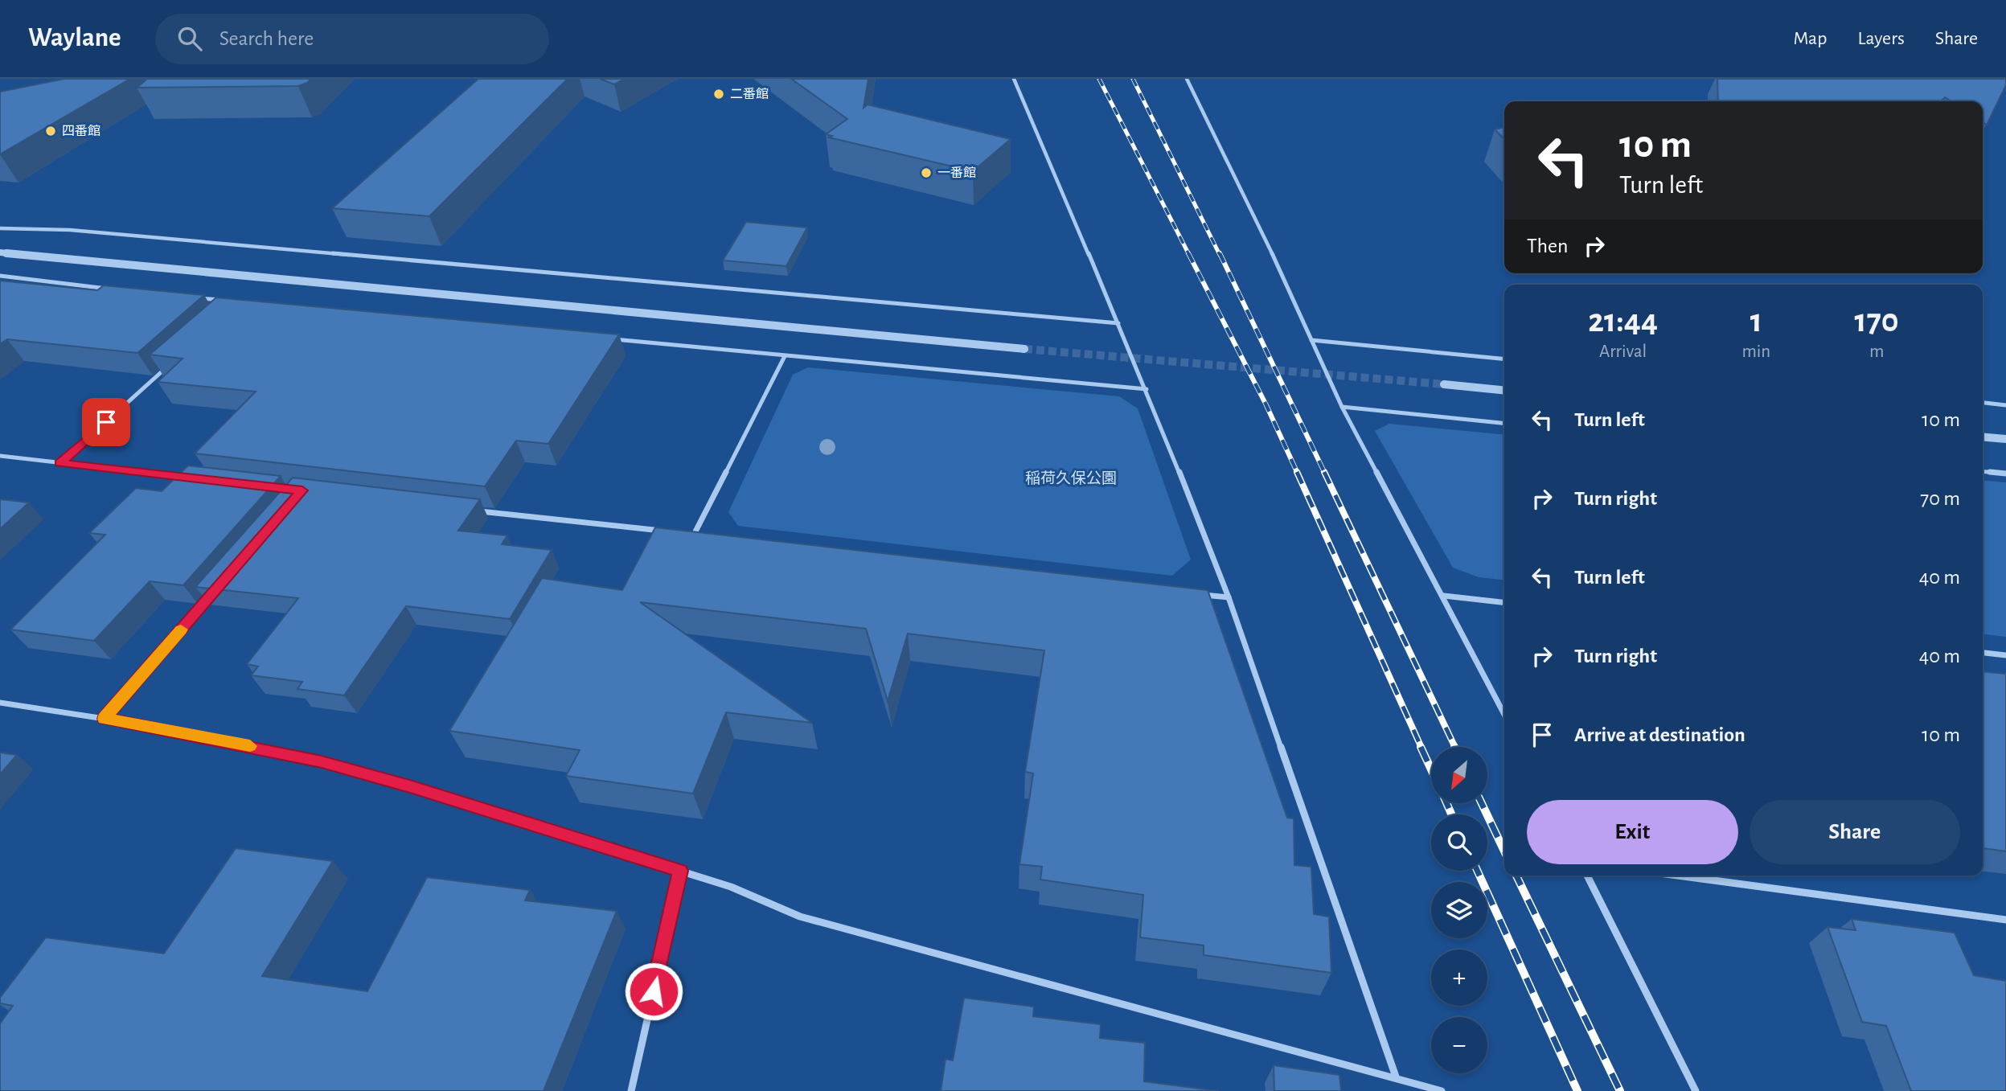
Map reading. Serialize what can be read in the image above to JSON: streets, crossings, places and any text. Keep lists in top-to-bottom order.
{
  "parks": ["稲荷久保公園"],
  "places": ["二番館", "四番館", "一番館"],
  "north": "bottom left",
  "page": {
    "header": "Waylane",
    "search": "Search here",
    "nav": ["Map", "Layers", "Share"],
    "turn": ["10 m", "Turn left"],
    "then": "Then",
    "eta": [
      "21:44",
      "Arrival",
      "1",
      "min",
      "170",
      "m"
    ],
    "list": [
      {
        "name": "Turn left",
        "value": "10 m"
      },
      {
        "name": "Turn right",
        "value": "70 m"
      },
      {
        "name": "Turn left",
        "value": "40 m"
      },
      {
        "name": "Turn right",
        "value": "40 m"
      },
      {
        "name": "Arrive at destination",
        "value": "10 m"
      }
    ],
    "map_buttons": ["+", "−"],
    "buttons": ["Exit", "Share"]
  }
}
